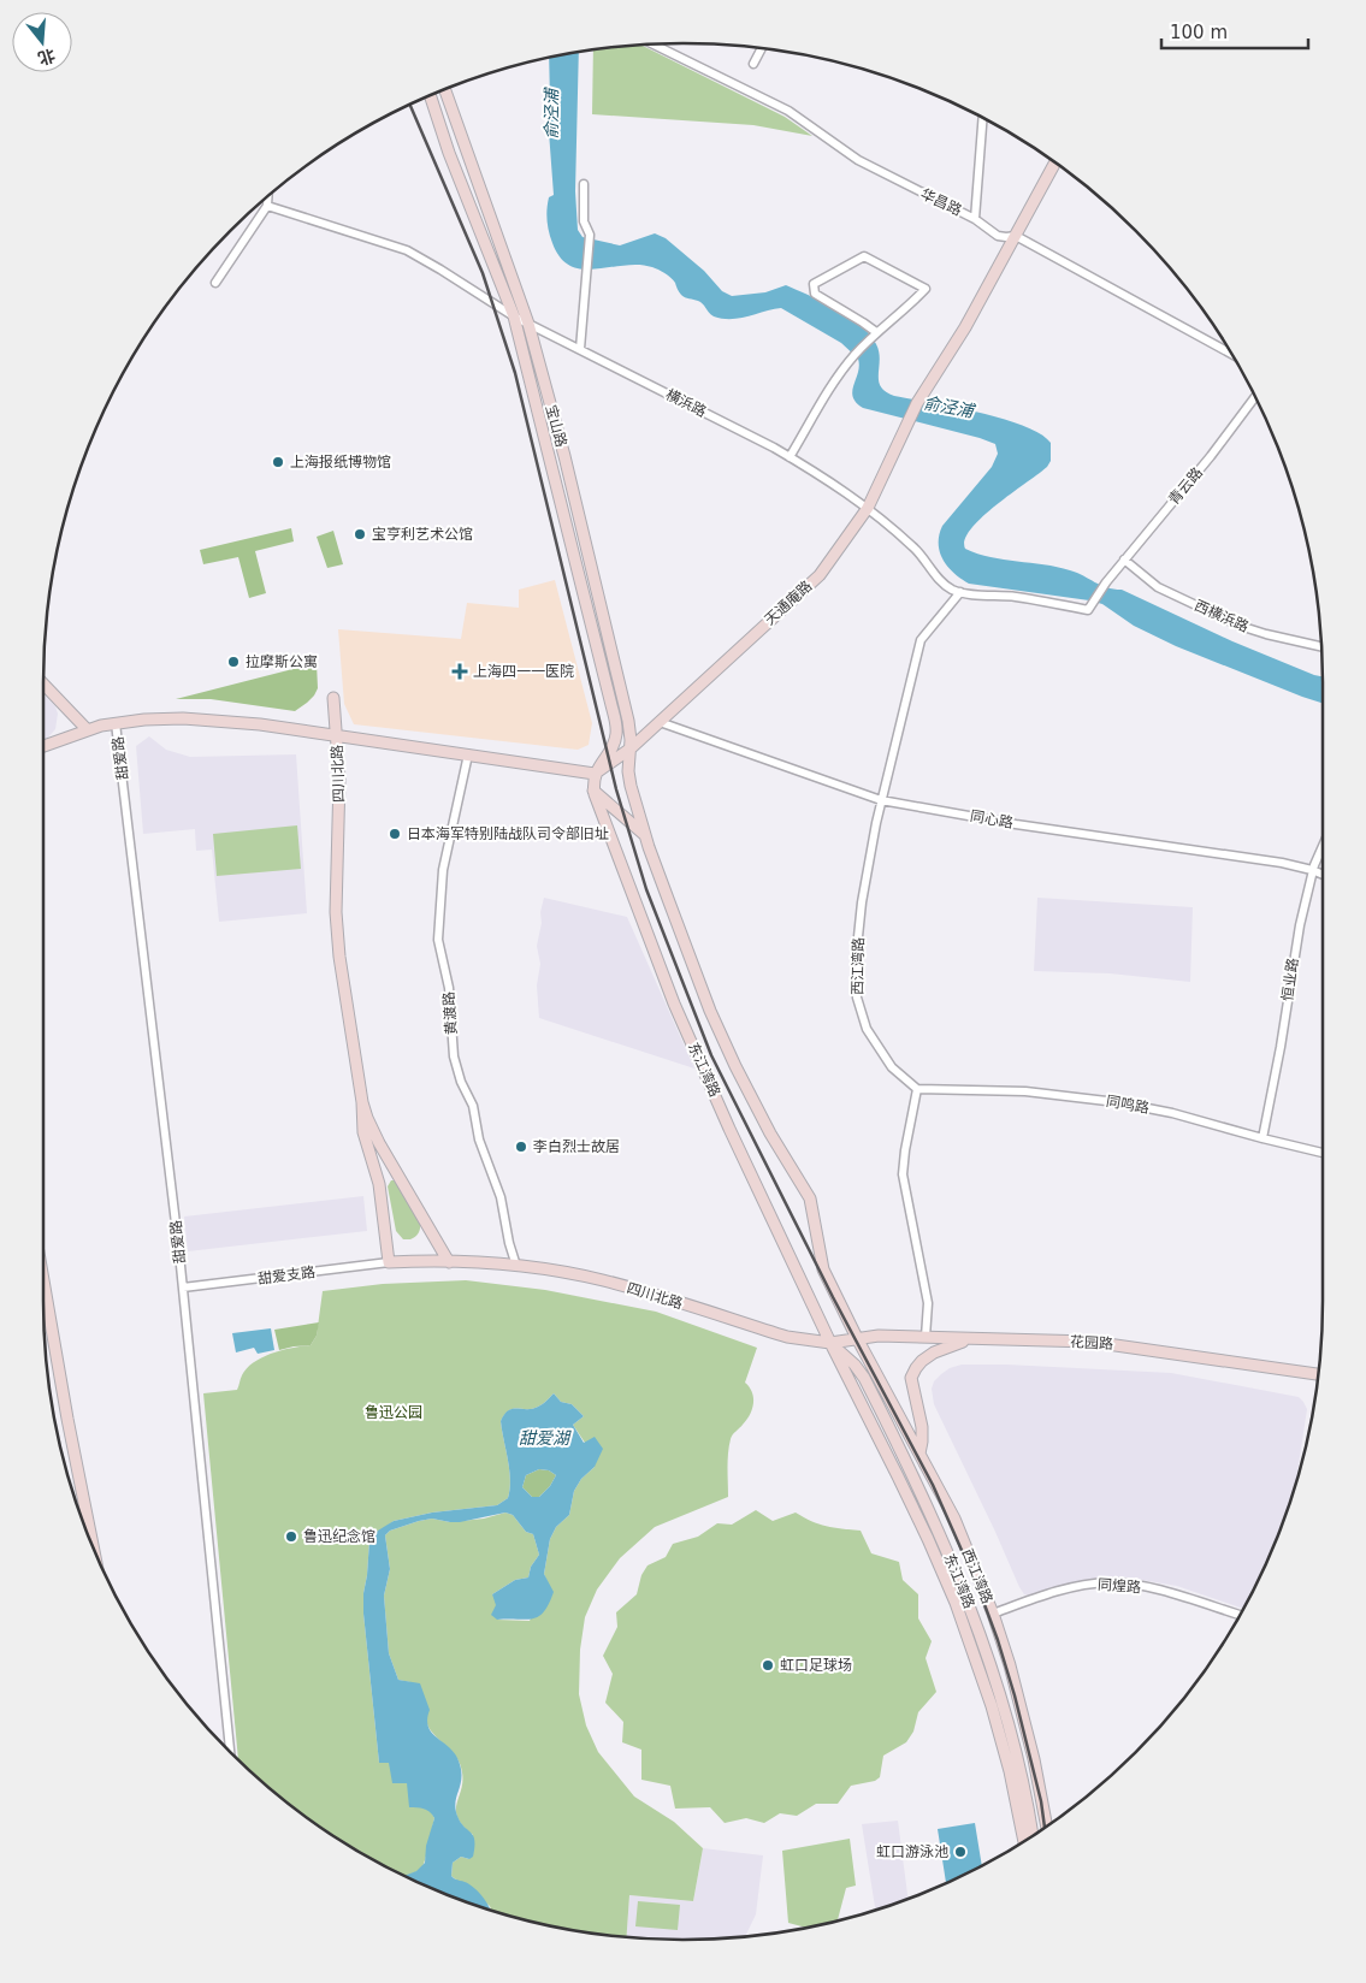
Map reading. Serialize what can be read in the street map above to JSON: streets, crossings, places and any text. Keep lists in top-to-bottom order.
{
  "streets": {
    "main road": [
      "宝山路",
      "天通庵路",
      "四川北路",
      "西江湾路",
      "东江湾路",
      "花园路"
    ],
    "street": [
      "华昌路",
      "横浜路",
      "青云路",
      "西横浜路",
      "甜爱路",
      "同心路",
      "恒业路",
      "黄渡路",
      "同鸣路",
      "甜爱支路",
      "同煌路"
    ]
  },
  "crossings": [
    ["华昌路", "天通庵路"],
    ["横浜路", "宝山路"],
    ["横浜路", "青云路"],
    ["横浜路", "天通庵路"],
    ["横浜路", "西江湾路"],
    ["宝山路", "天通庵路"],
    ["宝山路", "东江湾路"],
    ["青云路", "西横浜路"],
    ["天通庵路", "同心路"],
    ["天通庵路", "东江湾路"],
    ["甜爱路", "四川北路"],
    ["甜爱路", "甜爱支路"],
    ["四川北路", "西江湾路"],
    ["四川北路", "黄渡路"],
    ["四川北路", "东江湾路"],
    ["四川北路", "甜爱支路"],
    ["四川北路", "花园路"],
    ["同心路", "西江湾路"],
    ["同心路", "恒业路"],
    ["西江湾路", "东江湾路"],
    ["西江湾路", "同鸣路"],
    ["西江湾路", "花园路"],
    ["西江湾路", "同煌路"],
    ["恒业路", "同鸣路"],
    ["东江湾路", "花园路"]
  ],
  "water": ["俞泾浦", "甜爱湖"],
  "parks": ["鲁迅公园"],
  "places": {
    "other": [
      "上海报纸博物馆",
      "宝亨利艺术公馆",
      "拉摩斯公寓",
      "日本海军特别陆战队司令部旧址",
      "李白烈士故居",
      "鲁迅纪念馆",
      "虹口足球场",
      "虹口游泳池"
    ],
    "health": ["上海四一一医院"]
  },
  "scale_bar": "100 m",
  "north": "bottom"
}
